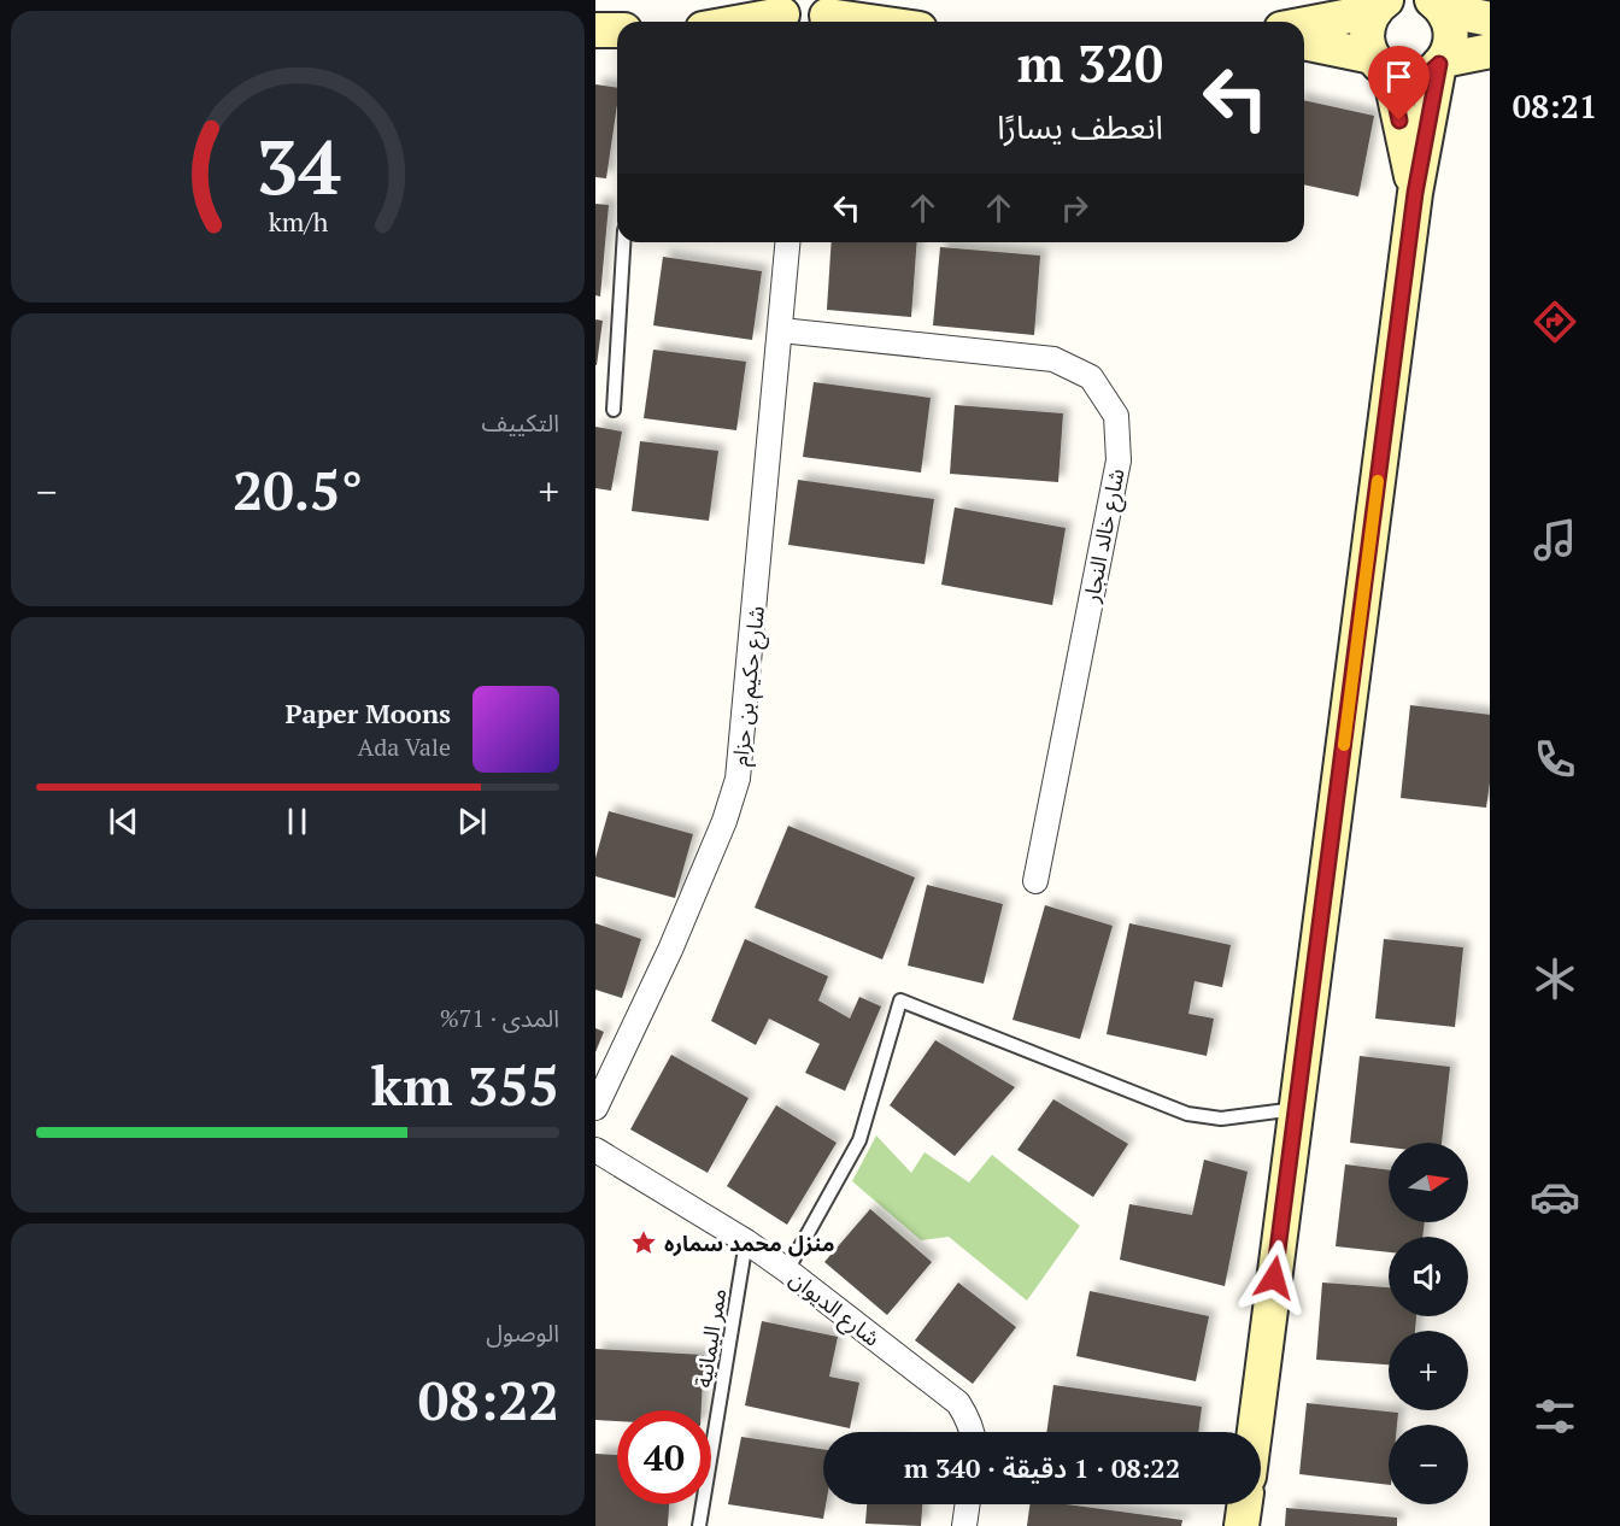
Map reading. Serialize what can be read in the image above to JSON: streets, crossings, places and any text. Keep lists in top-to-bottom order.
{
  "streets": {
    "street": ["شارع خالد النجار", "شارع حكيم بن حزام", "شارع الديوان"],
    "lane": ["ممر اليمانية"]
  },
  "crossings": [
    ["شارع خالد النجار", "شارع حكيم بن حزام"],
    ["شارع الديوان", "ممر اليمانية"]
  ],
  "places": {
    "place": ["منزل محمد سماره"]
  },
  "north": "right",
  "page": {
    "tabs": "08:21",
    "turn": ["320 m", "انعطف يسارًا"],
    "tile": [
      "التكييف",
      ["المدى · 71%", "355 km"],
      ["الوصول", "08:22"]
    ],
    "heat": ["−", "20.5°", "+"],
    "song": ["Paper Moons", "Ada Vale"],
    "map_buttons": ["+", "−"],
    "limit": "40",
    "trip": "08:22 · 1 دقيقة · 340 m",
    "gauge": ["34", "km/h"]
  }
}
